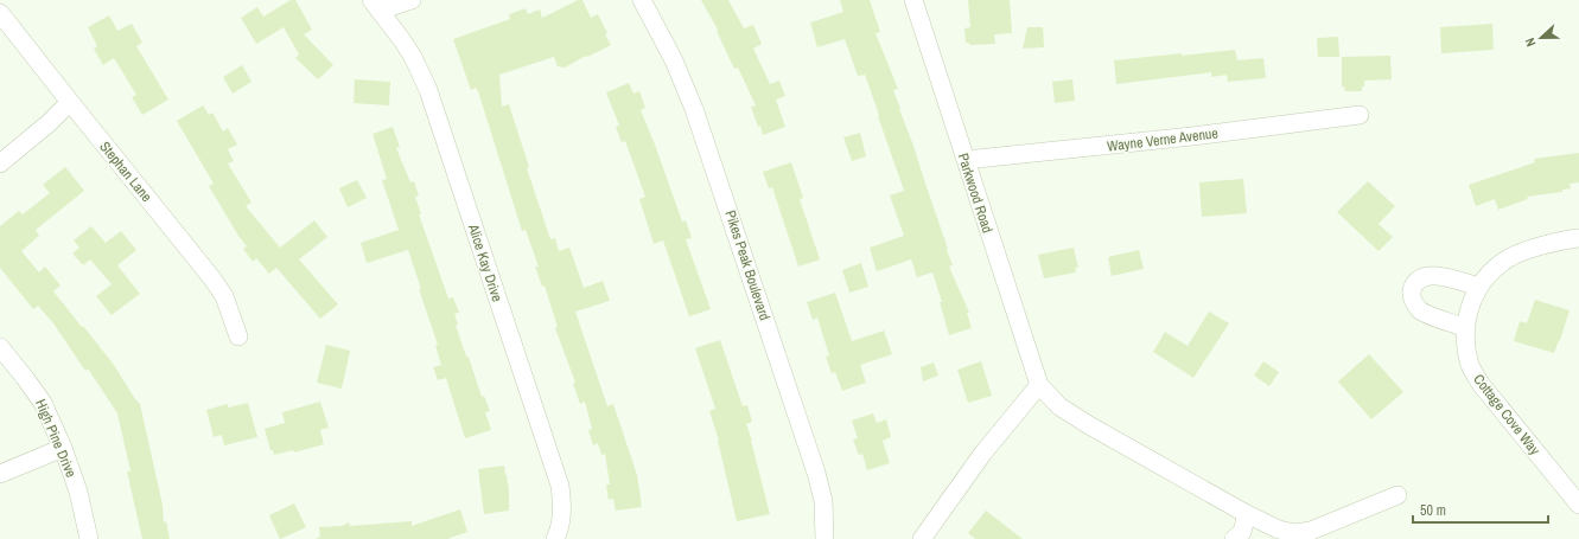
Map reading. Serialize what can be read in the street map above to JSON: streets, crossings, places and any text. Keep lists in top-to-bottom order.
{
  "streets": {
    "street": [
      "Wayne Verne Avenue",
      "Stephan Lane",
      "Parkwood Road",
      "Alice Kay Drive",
      "Pikes Peak Boulevard",
      "Cottage Cove Way",
      "High Pine Drive"
    ]
  },
  "crossings": [
    ["Wayne Verne Avenue", "Parkwood Road"]
  ],
  "scale_bar": "50 m",
  "north": "left"
}
